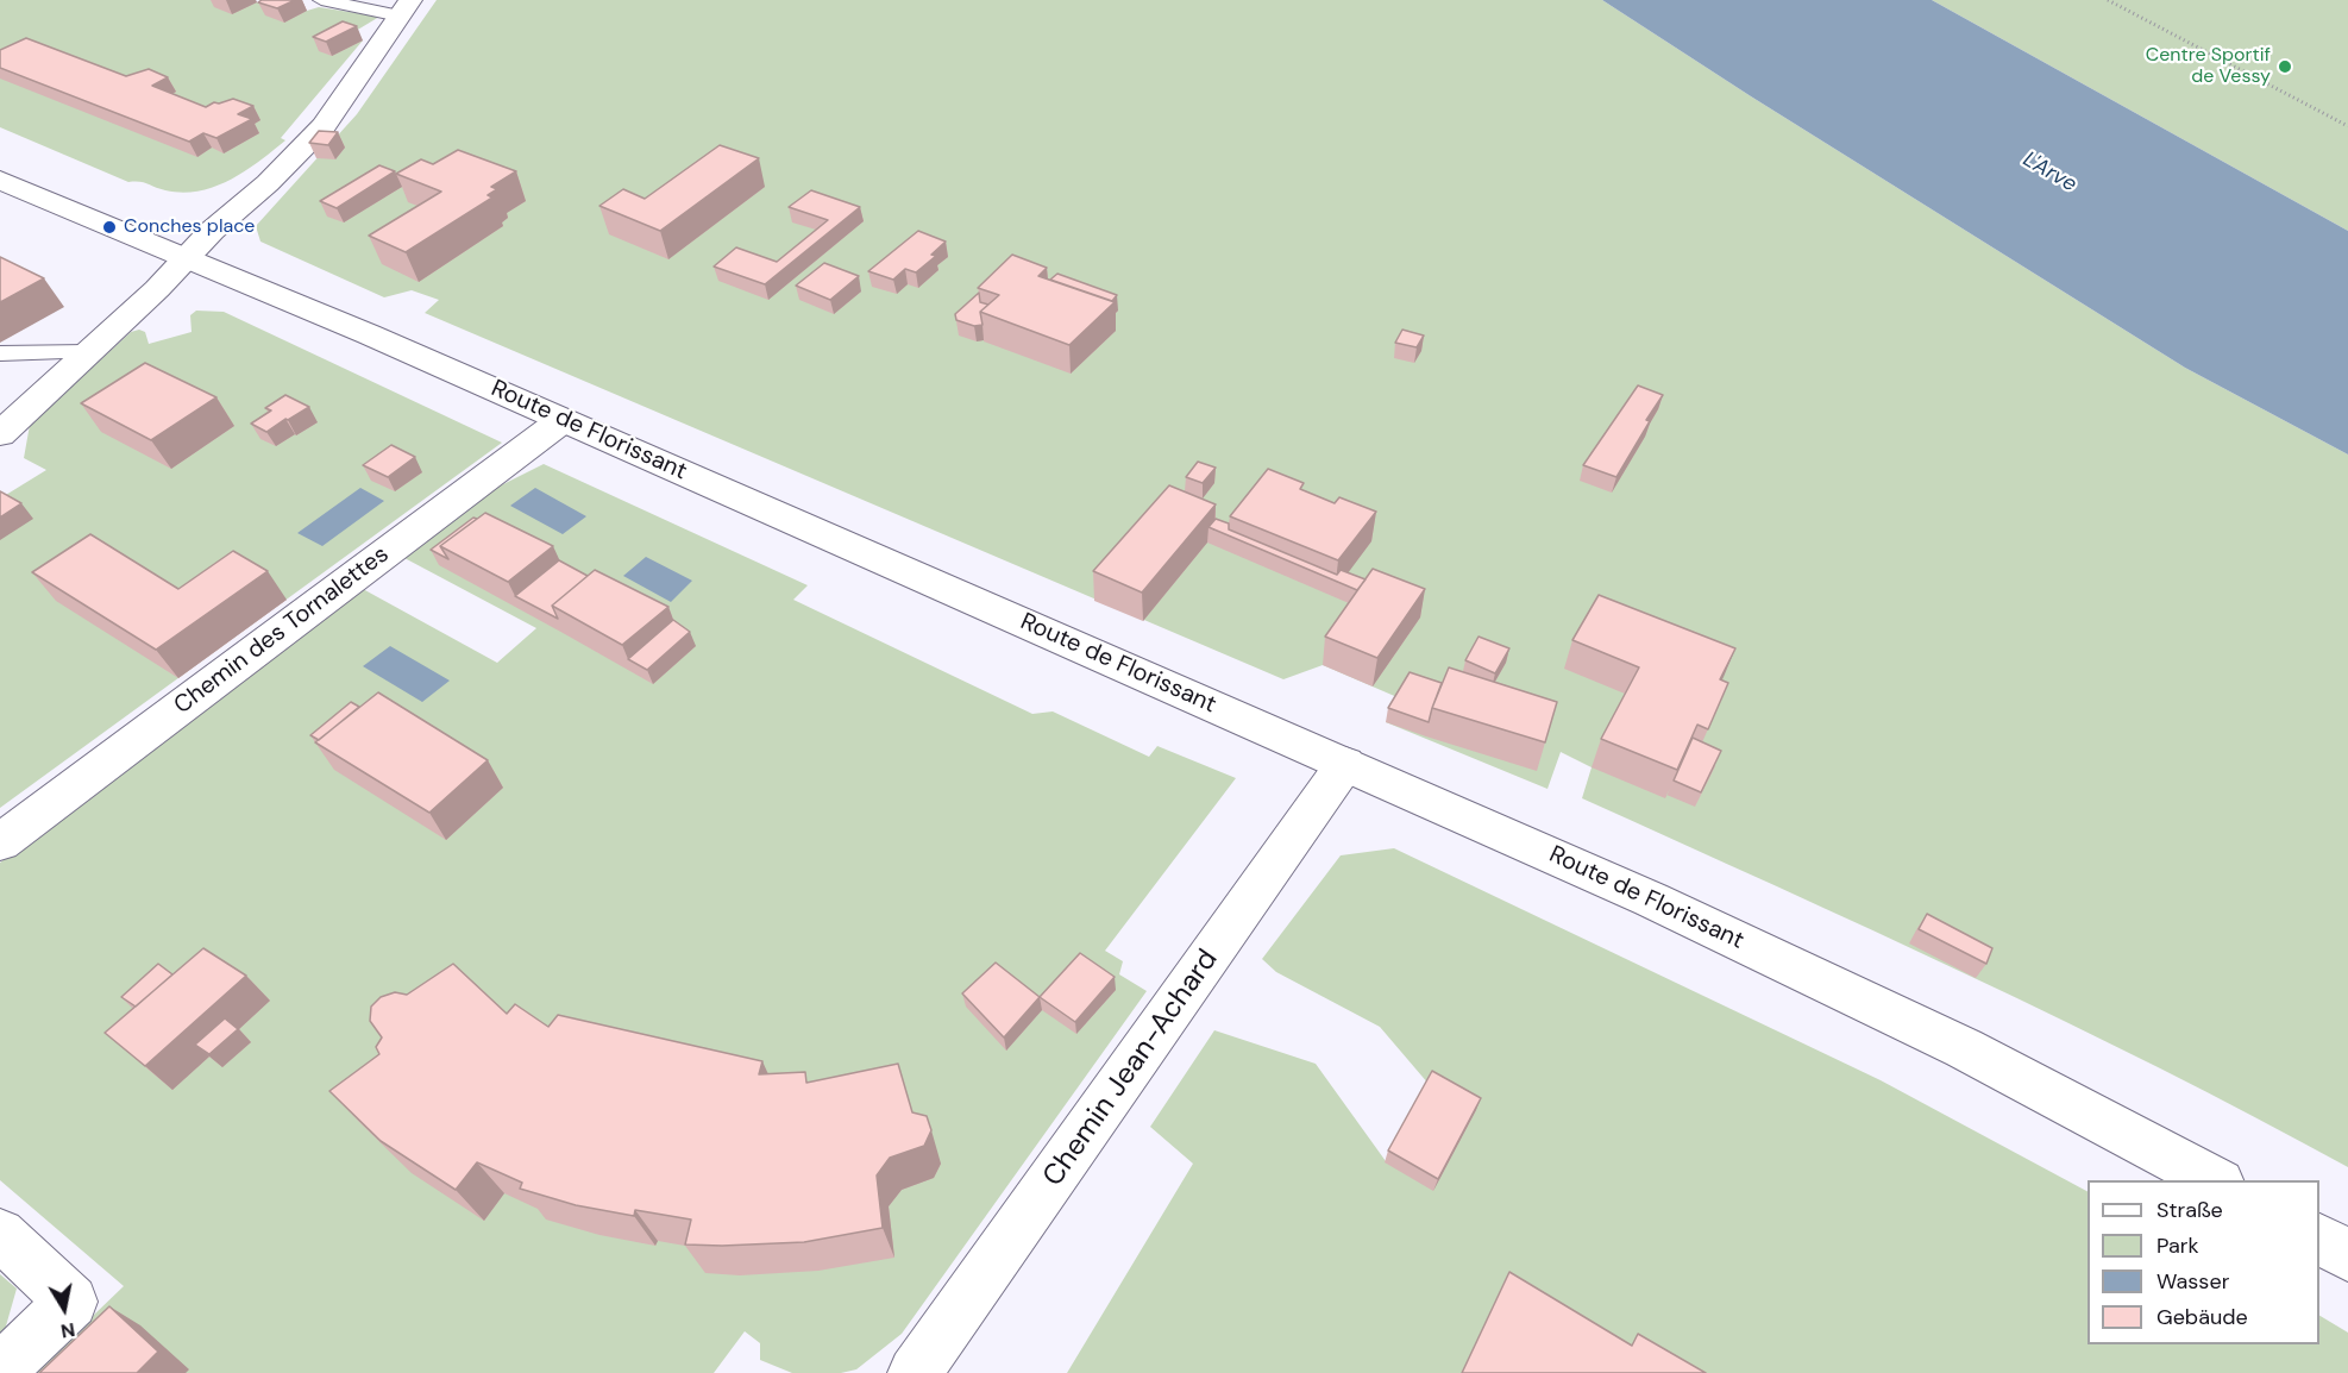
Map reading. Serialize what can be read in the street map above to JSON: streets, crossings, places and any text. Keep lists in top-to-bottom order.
{
  "streets": {
    "main road": ["Route de Florissant", "Chemin des Tornalettes", "Chemin Jean-Achard"]
  },
  "crossings": [
    ["Route de Florissant", "Chemin des Tornalettes"],
    ["Route de Florissant", "Chemin Jean-Achard"]
  ],
  "water": ["L'Arve"],
  "places": ["Centre Sportif de Vessy", "Conches place"],
  "legend": [
    "Straße",
    "Park",
    "Wasser",
    "Gebäude"
  ],
  "north": "bottom"
}
